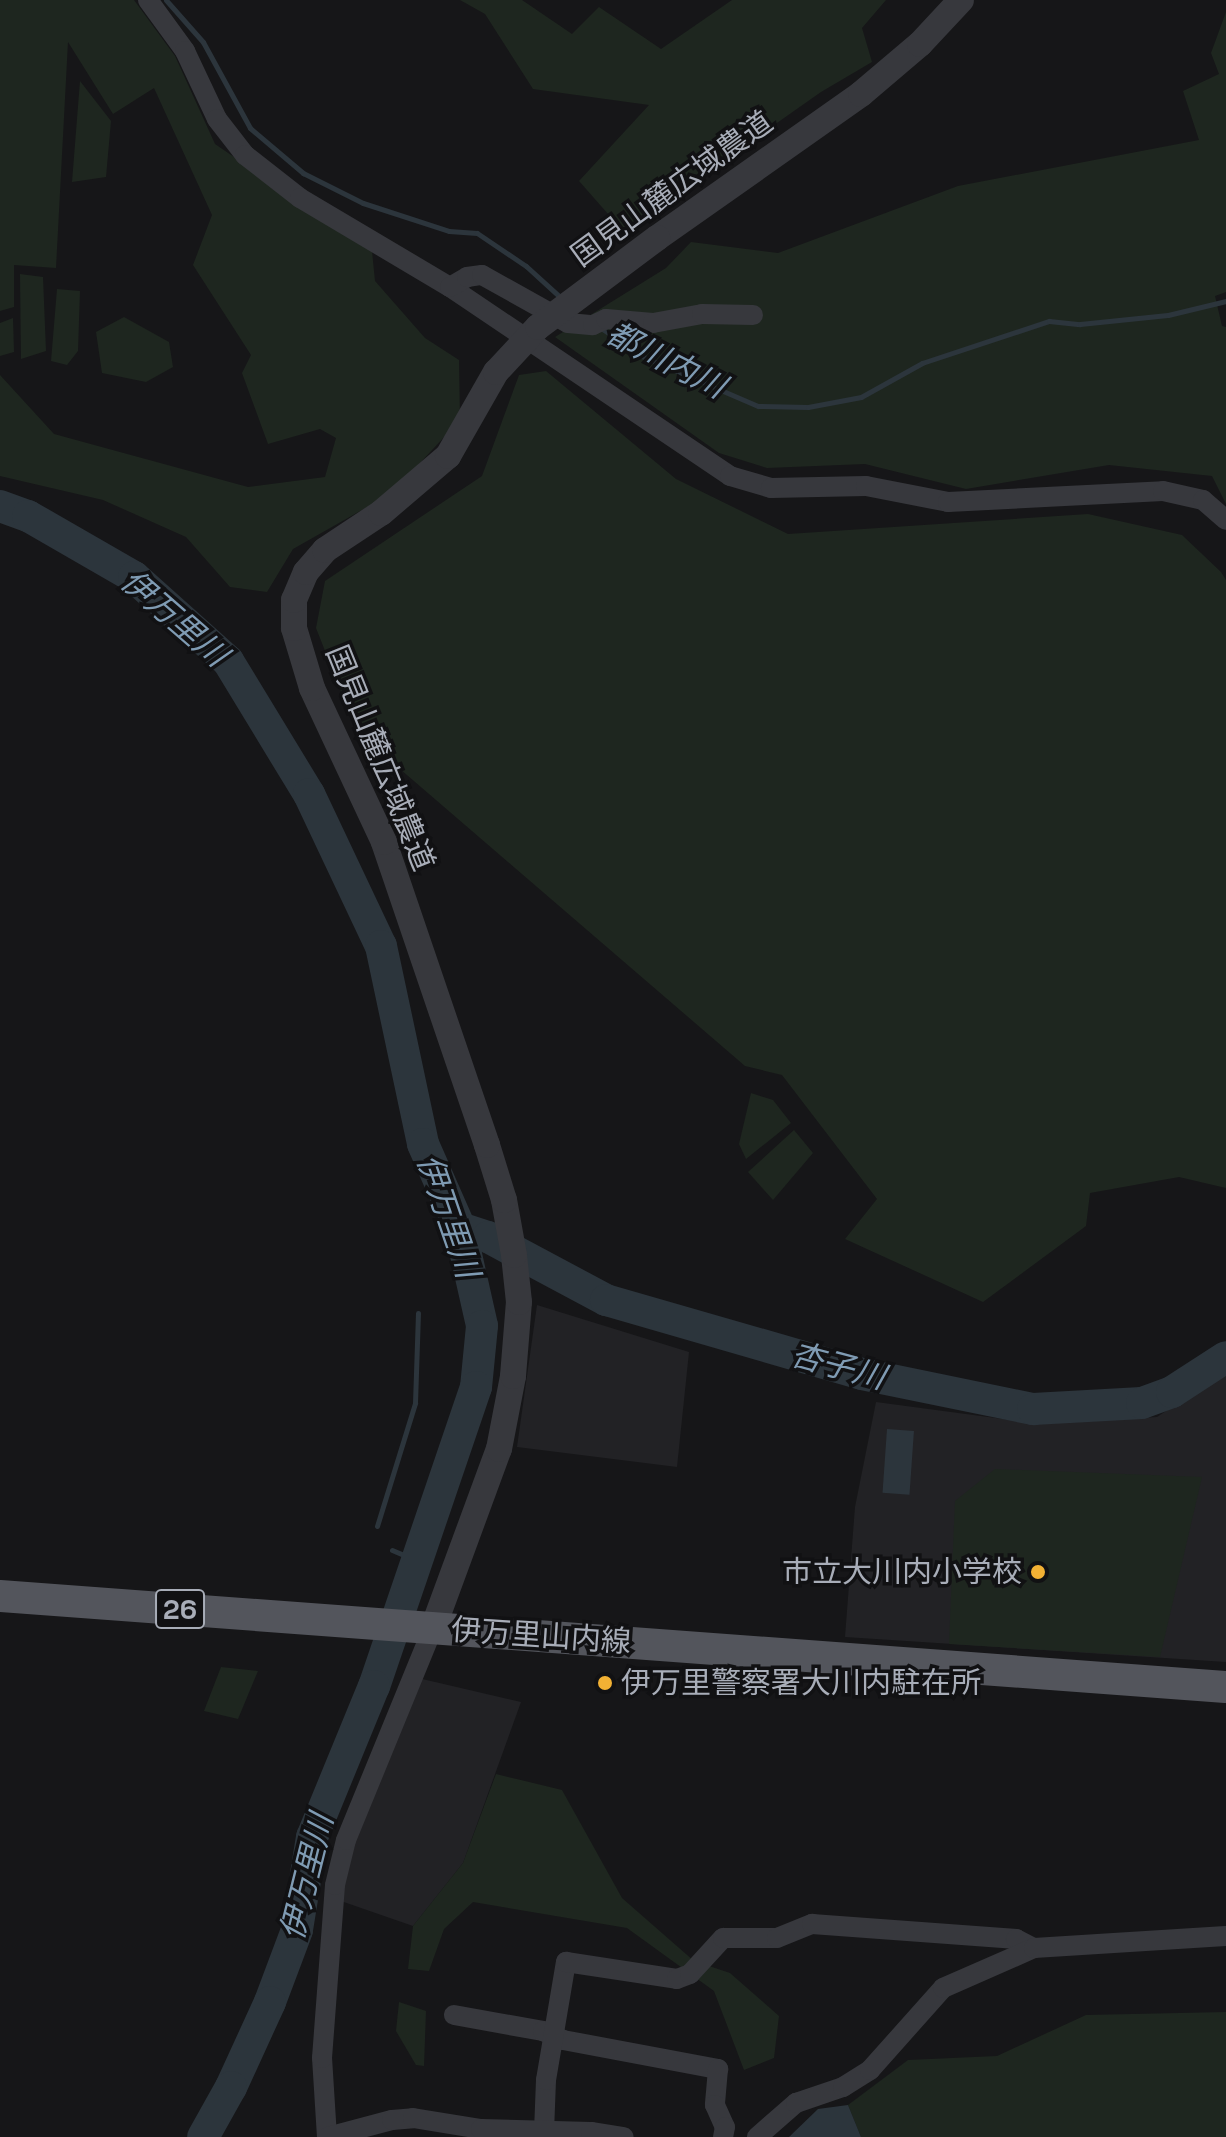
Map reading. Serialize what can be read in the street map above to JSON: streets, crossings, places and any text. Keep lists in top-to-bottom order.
{
  "streets": {
    "main road": ["26", "伊万里山内線"],
    "street": ["国見山麓広域農道"]
  },
  "crossings": [
    ["国見山麓広域農道", "伊万里山内線"]
  ],
  "water": ["都川内川", "伊万里川", "杏子川"],
  "places": ["市立大川内小学校", "伊万里警察署大川内駐在所"]
}
